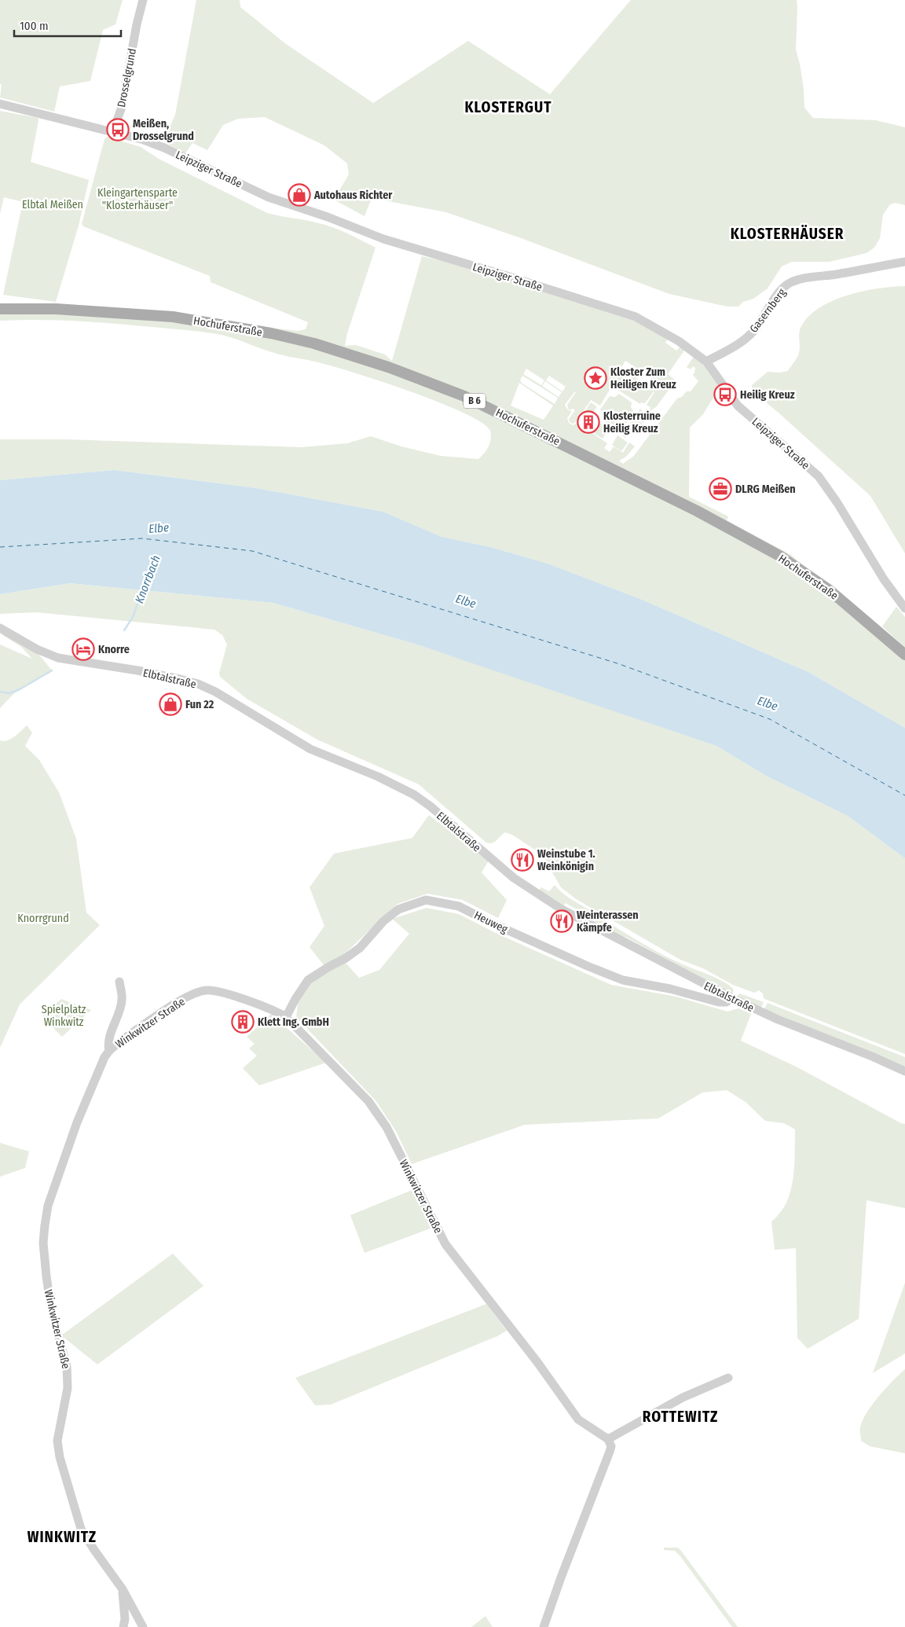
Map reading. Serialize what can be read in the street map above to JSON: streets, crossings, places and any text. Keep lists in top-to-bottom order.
{
  "streets": {
    "main road": ["Hochuferstraße", "B 6"],
    "street": [
      "Drosselgrund",
      "Leipziger Straße",
      "Gasernberg",
      "Elbtalstraße",
      "Heuweg",
      "Winkwitzer Straße"
    ]
  },
  "crossings": [
    ["Drosselgrund", "Leipziger Straße"],
    ["Leipziger Straße", "Gasernberg"],
    ["Elbtalstraße", "Heuweg"],
    ["Heuweg", "Winkwitzer Straße"]
  ],
  "districts": [
    "KLOSTERGUT",
    "KLOSTERHÄUSER",
    "ROTTEWITZ",
    "WINKWITZ"
  ],
  "water": ["Elbe", "Knorrbach"],
  "parks": [
    "Kleingartensparte \"Klosterhäuser\"",
    "Elbtal Meißen",
    "Knorrgrund",
    "Spielplatz Winkwitz"
  ],
  "places": {
    "bus stop": ["Meißen, Drosselgrund", "Heilig Kreuz"],
    "shop": ["Autohaus Richter", "Fun 22"],
    "place": ["Kloster Zum Heiligen Kreuz"],
    "building": ["Klosterruine Heilig Kreuz", "Klett Ing. GmbH"],
    "office": ["DLRG Meißen"],
    "hotel": ["Knorre"],
    "restaurant": ["Weinstube 1. Weinkönigin", "Weinterassen Kämpfe"]
  },
  "scale_bar": "100 m"
}
